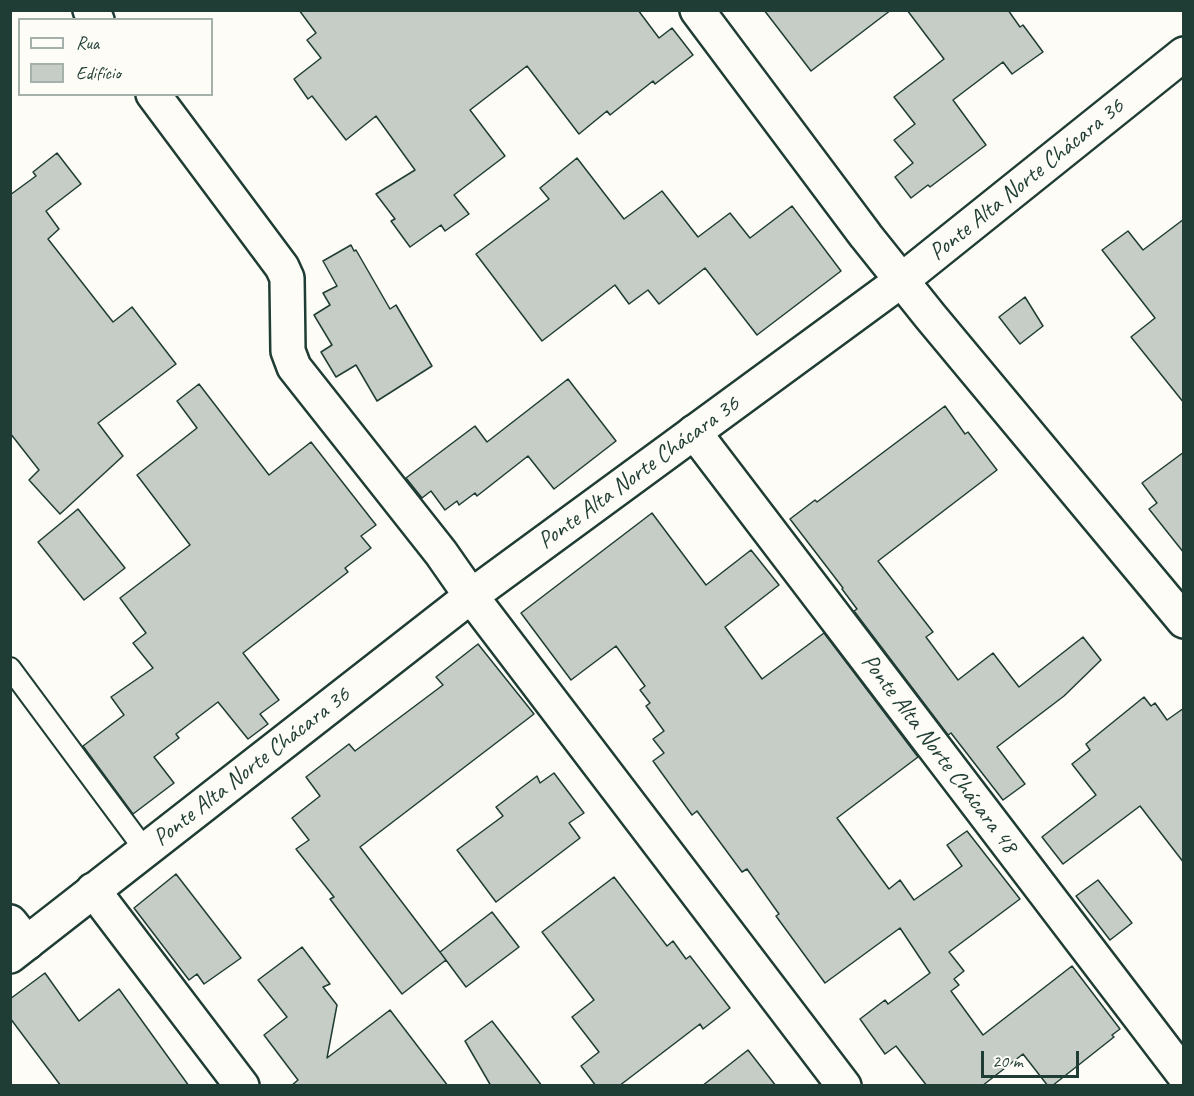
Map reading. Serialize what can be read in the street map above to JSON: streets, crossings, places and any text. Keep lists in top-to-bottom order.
{
  "streets": {
    "street": ["Ponte Alta Norte Chácara 36", "Ponte Alta Norte Chácara 48"]
  },
  "crossings": [
    ["Ponte Alta Norte Chácara 36", "Ponte Alta Norte Chácara 48"]
  ],
  "legend": ["Rua", "Edifício"],
  "scale_bar": "20 m"
}
